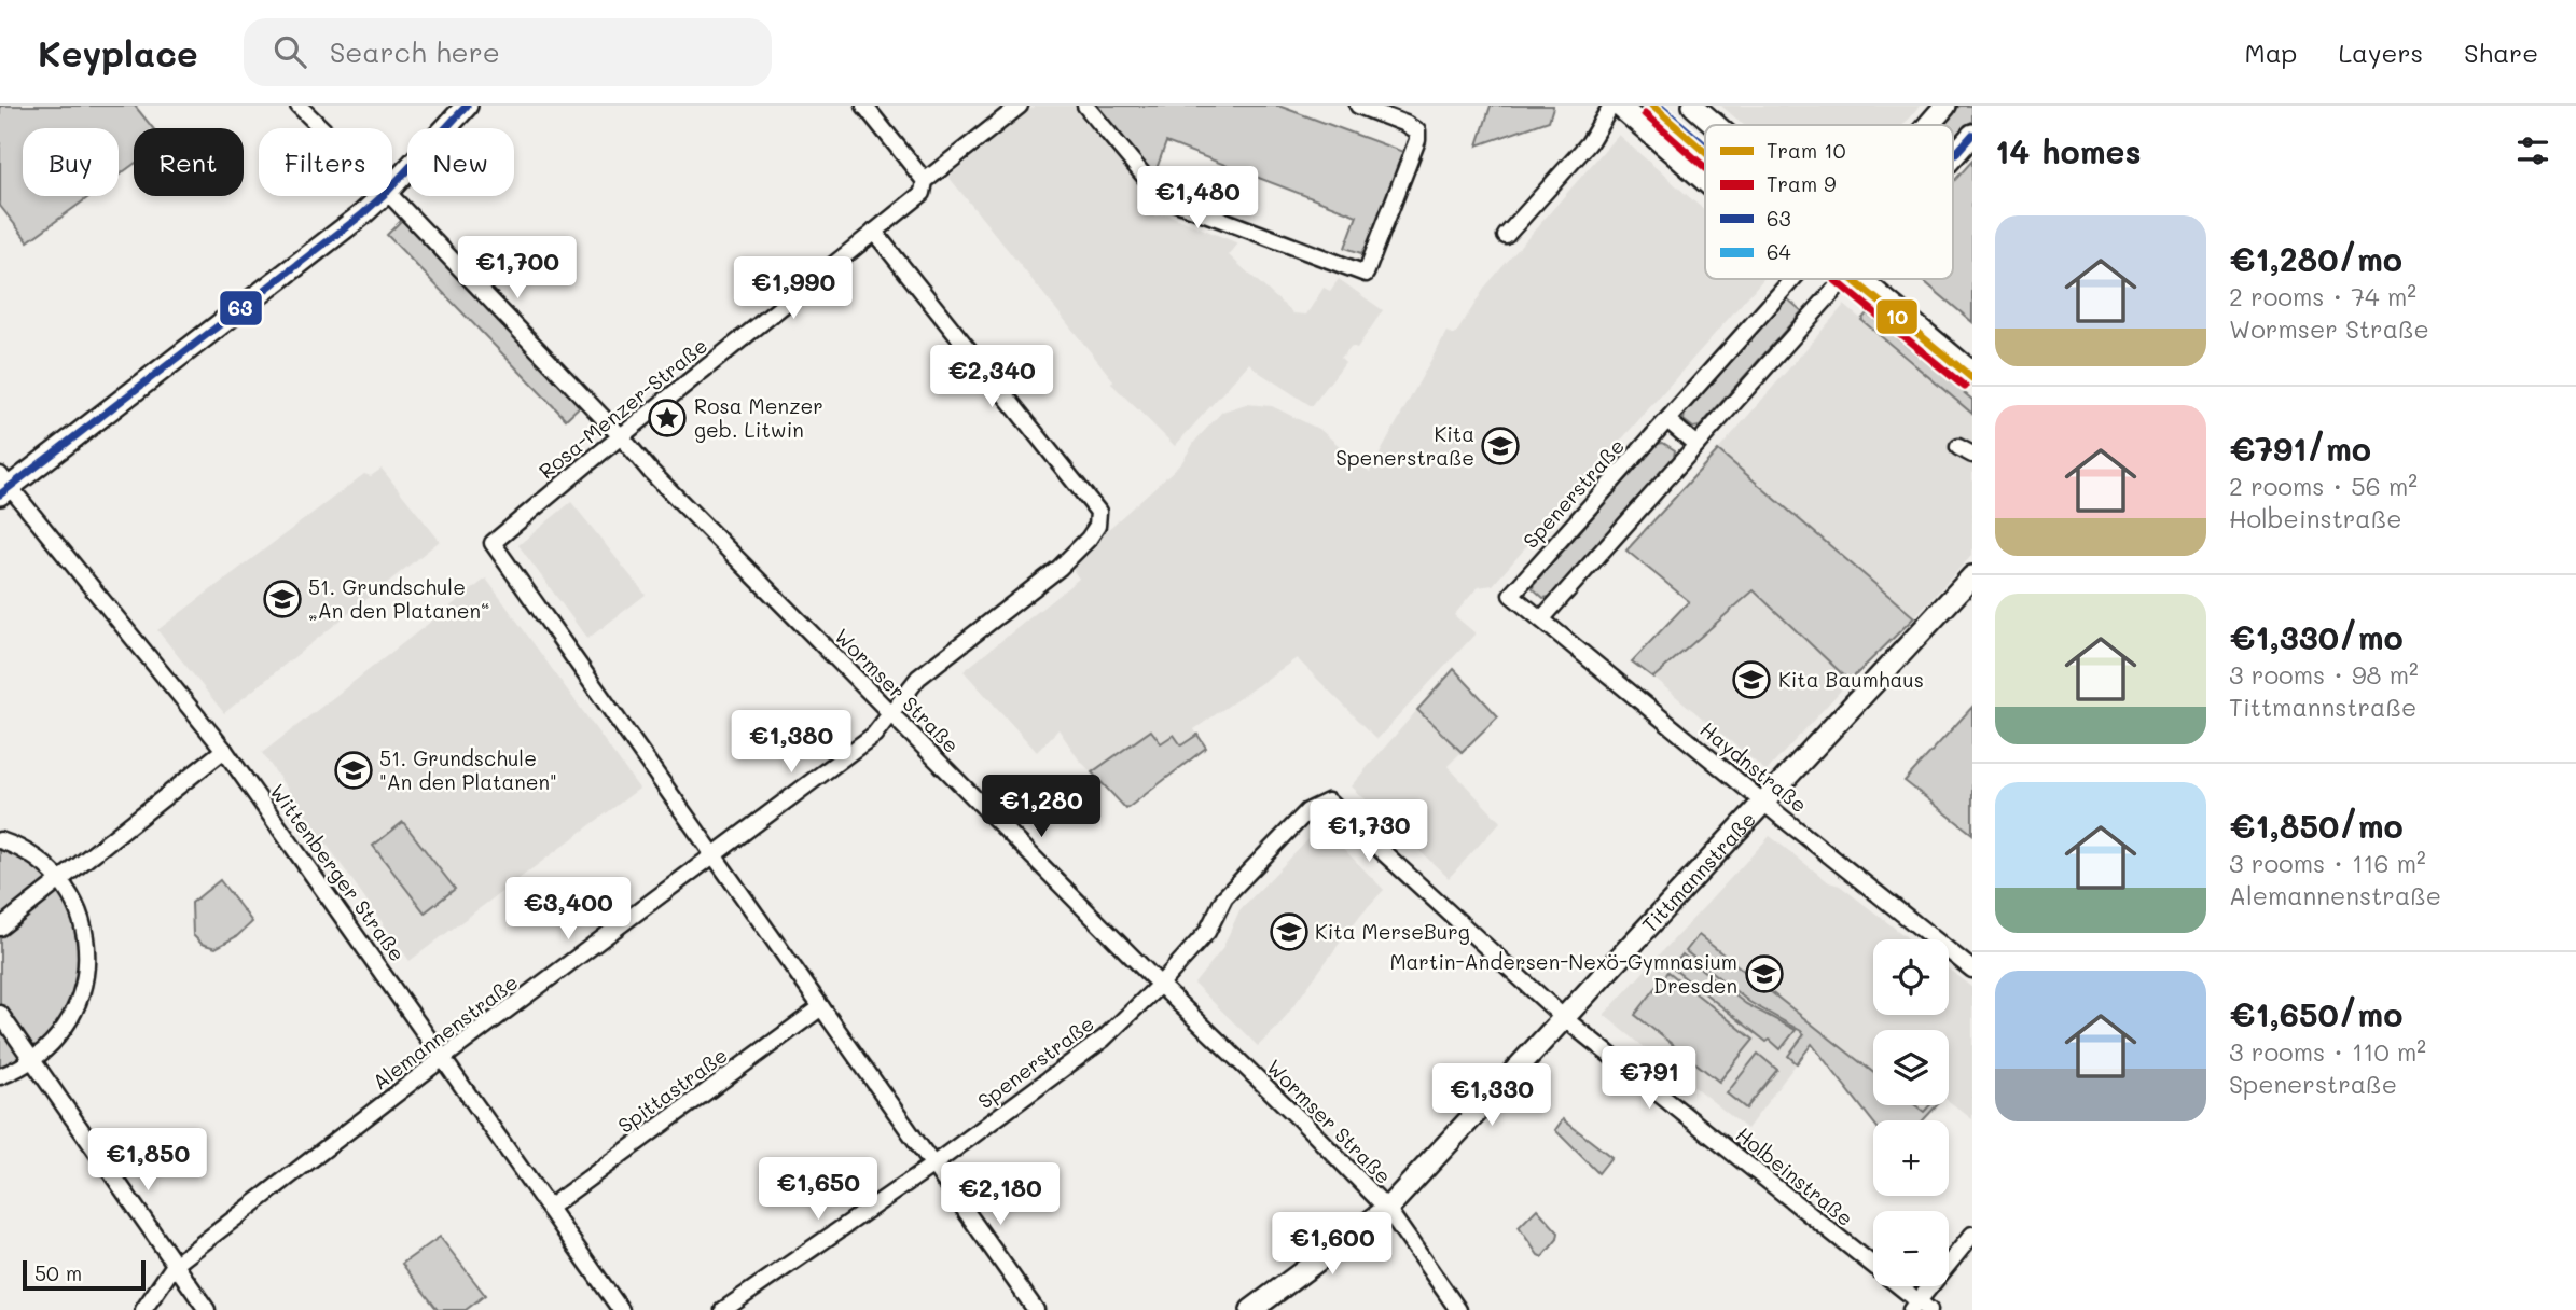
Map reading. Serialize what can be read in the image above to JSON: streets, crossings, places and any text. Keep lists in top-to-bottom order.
{
  "streets": {
    "street": [
      "Rosa-Menzer-Straße",
      "Spenerstraße",
      "Wormser Straße",
      "Haydnstraße",
      "Tittmannstraße",
      "Wittenberger Straße",
      "Alemannenstraße",
      "Spittastraße",
      "Holbeinstraße"
    ]
  },
  "crossings": [
    ["Rosa-Menzer-Straße", "Wormser Straße"],
    ["Rosa-Menzer-Straße", "Alemannenstraße"],
    ["Spenerstraße", "Wormser Straße"],
    ["Spenerstraße", "Haydnstraße"],
    ["Spenerstraße", "Holbeinstraße"],
    ["Wormser Straße", "Tittmannstraße"],
    ["Wormser Straße", "Alemannenstraße"],
    ["Haydnstraße", "Tittmannstraße"],
    ["Tittmannstraße", "Holbeinstraße"],
    ["Wittenberger Straße", "Alemannenstraße"],
    ["Wittenberger Straße", "Spittastraße"]
  ],
  "places": {
    "place": ["Rosa Menzer geb. Litwin"],
    "school or university": [
      "Kita Spenerstraße",
      "51. Grundschule „An den Platanen“",
      "Kita Baumhaus",
      "51. Grundschule \"An den Platanen\"",
      "Kita MerseBurg",
      "Martin-Andersen-Nexö-Gymnasium Dresden"
    ]
  },
  "lines": [
    "tram line 10",
    "transit line 63",
    "tram line 9",
    "transit line 64"
  ],
  "legend": [
    "Tram 10",
    "Tram 9",
    "63",
    "64"
  ],
  "scale_bar": "50 m",
  "page": {
    "header": "Keyplace",
    "search": "Search here",
    "nav": ["Map", "Layers", "Share"],
    "heading": "14 homes",
    "chip": [
      "Buy",
      "Rent",
      "Filters",
      "New"
    ],
    "price": [
      "€1,480",
      "€1,700",
      "€1,990",
      "€2,340",
      "€1,380",
      "€1,280",
      "€1,730",
      "€3,400",
      "€791",
      "€1,330",
      "€1,850",
      "€1,650",
      "€2,180",
      "€1,600"
    ],
    "list": [
      {
        "name": "€1,280/mo",
        "note": "2 rooms · 74 m² · Wormser Straße"
      },
      {
        "name": "€791/mo",
        "note": "2 rooms · 56 m² · Holbeinstraße"
      },
      {
        "name": "€1,330/mo",
        "note": "3 rooms · 98 m² · Tittmannstraße"
      },
      {
        "name": "€1,850/mo",
        "note": "3 rooms · 116 m² · Alemannenstraße"
      },
      {
        "name": "€1,650/mo",
        "note": "3 rooms · 110 m² · Spenerstraße"
      }
    ],
    "map_buttons": ["+", "−"],
    "scale": "50 m"
  }
}
